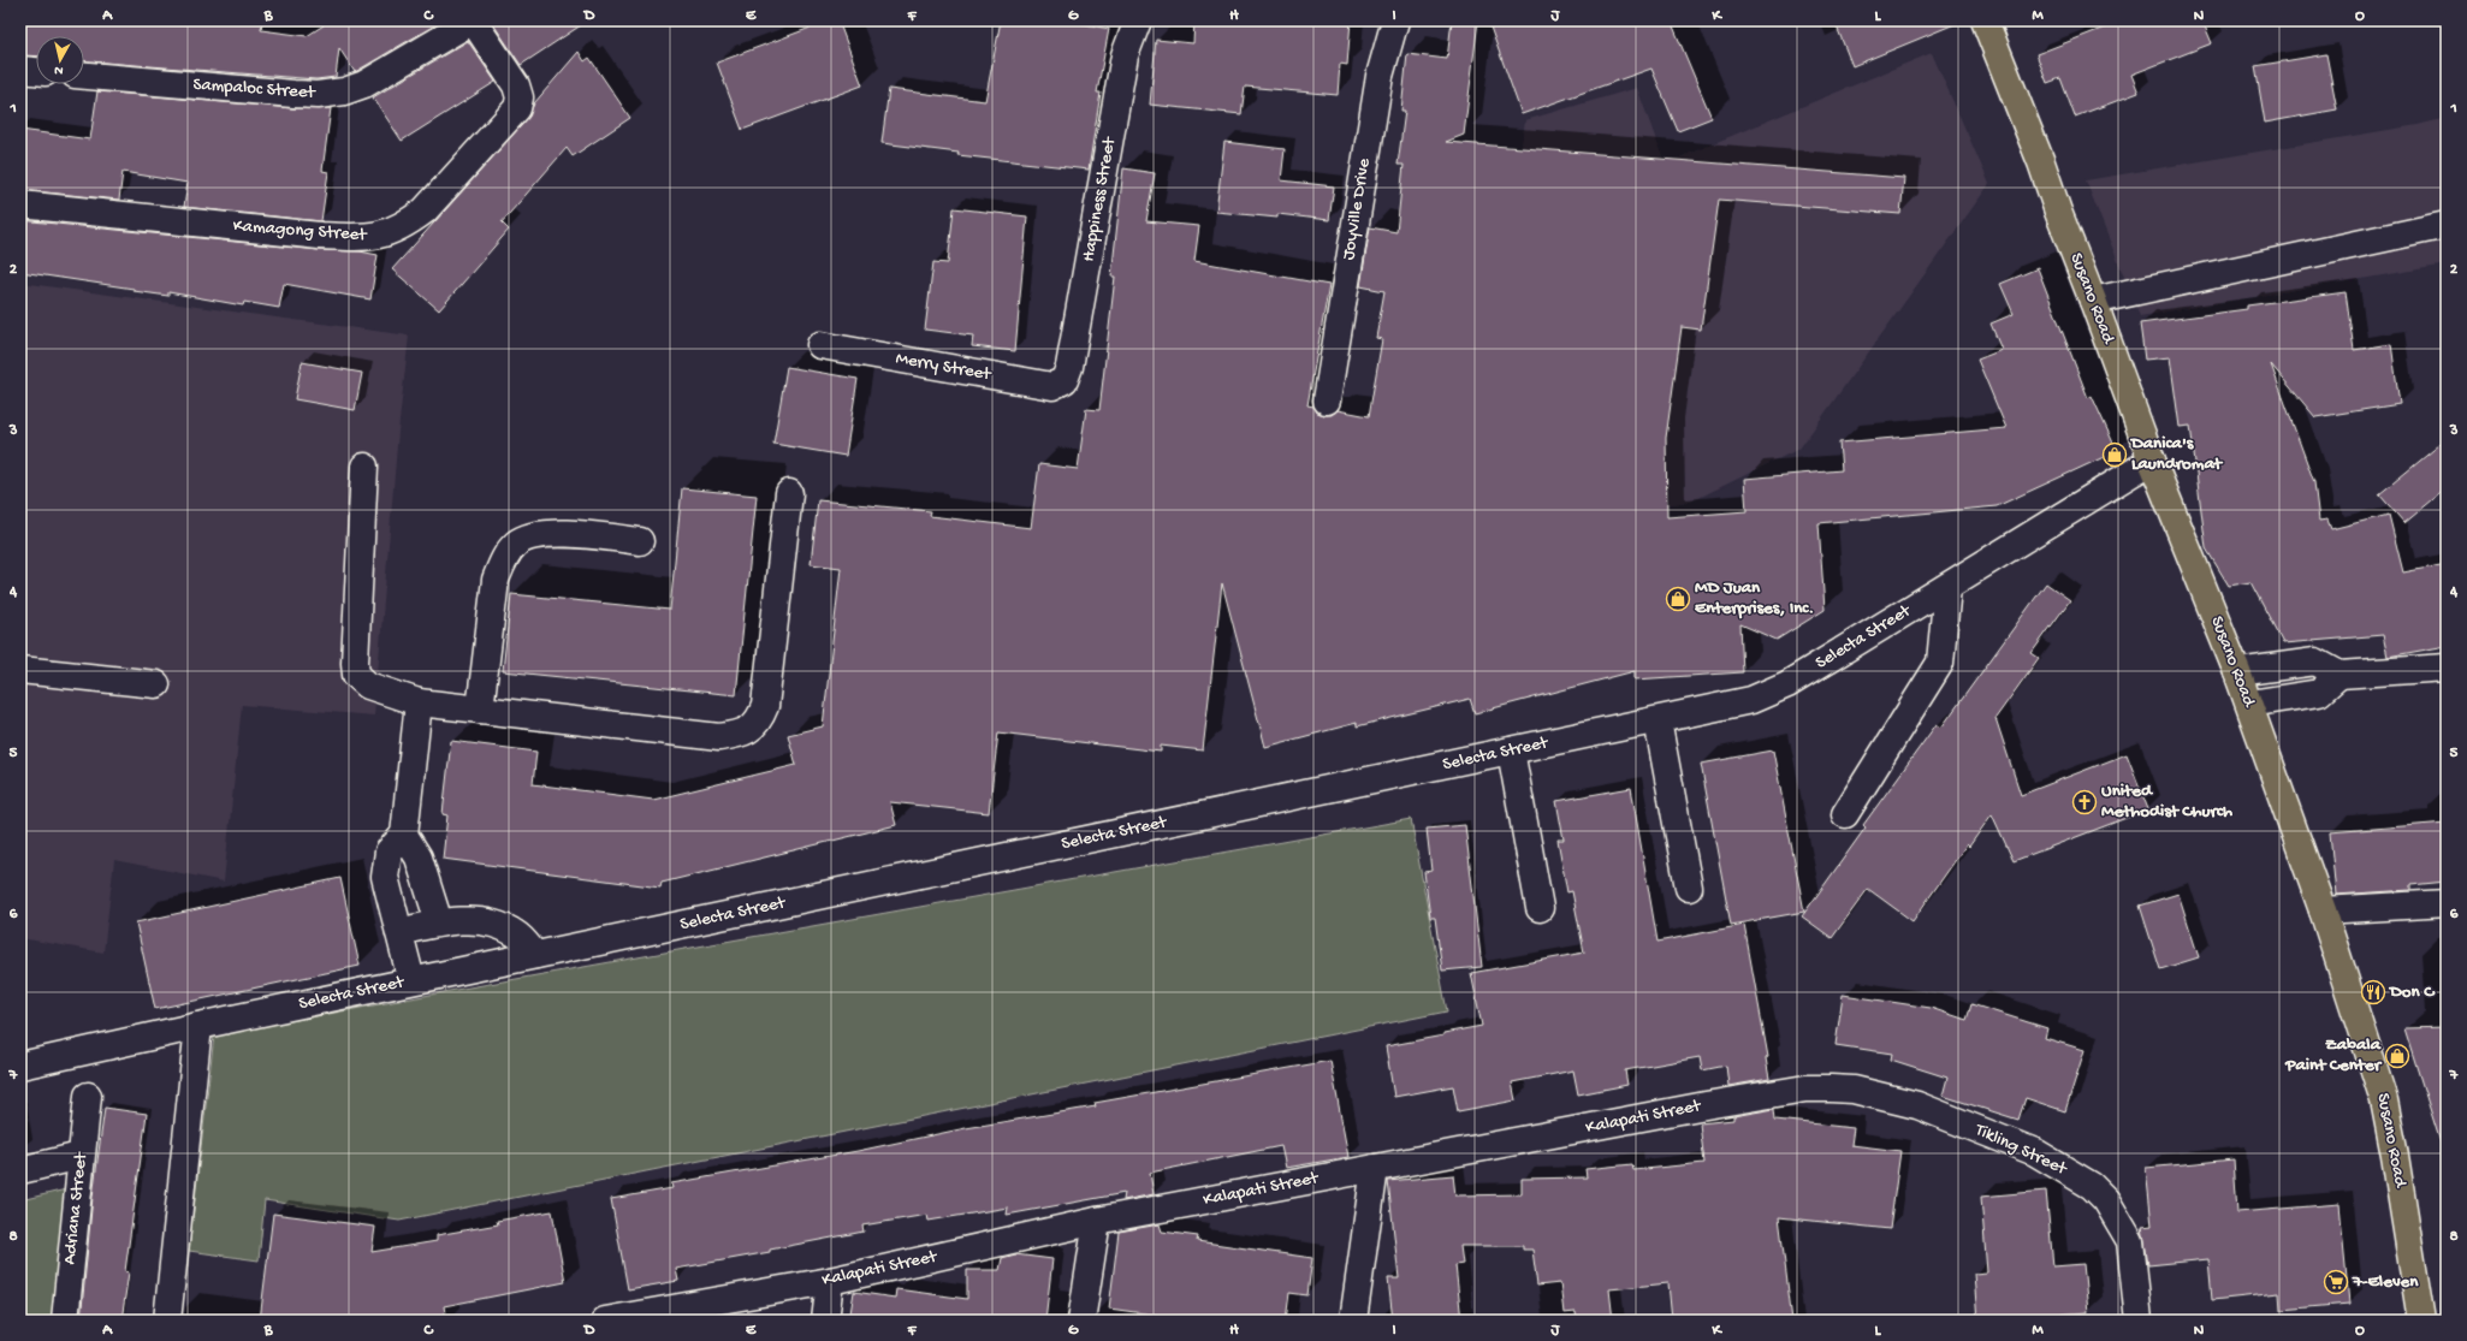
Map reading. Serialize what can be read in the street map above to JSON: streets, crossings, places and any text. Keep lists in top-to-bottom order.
{
  "streets": {
    "main road": ["Susano Road"],
    "street": [
      "Sampaloc Street",
      "Happiness Street",
      "JoyVille Drive",
      "Kamagong Street",
      "Merry Street",
      "Selecta Street",
      "Kalapati Street",
      "Tikling Street",
      "Adriana Street"
    ]
  },
  "crossings": [
    ["Sampaloc Street", "Kamagong Street"],
    ["Happiness Street", "Merry Street"],
    ["Susano Road", "Selecta Street"],
    ["Kalapati Street", "Tikling Street"]
  ],
  "places": {
    "shop": ["Danica's Laundromat", "MD Juan Enterprises, Inc.", "Zabala Paint Center"],
    "church": ["United Methodist Church"],
    "restaurant": ["Don C"],
    "supermarket": ["7-Eleven"]
  },
  "north": "bottom",
  "grid": {
    "columns": [
      "A",
      "B",
      "C",
      "D",
      "E",
      "F",
      "G",
      "H",
      "I",
      "J",
      "K",
      "L",
      "M",
      "N",
      "O"
    ],
    "rows": [
      "1",
      "2",
      "3",
      "4",
      "5",
      "6",
      "7",
      "8"
    ]
  }
}
